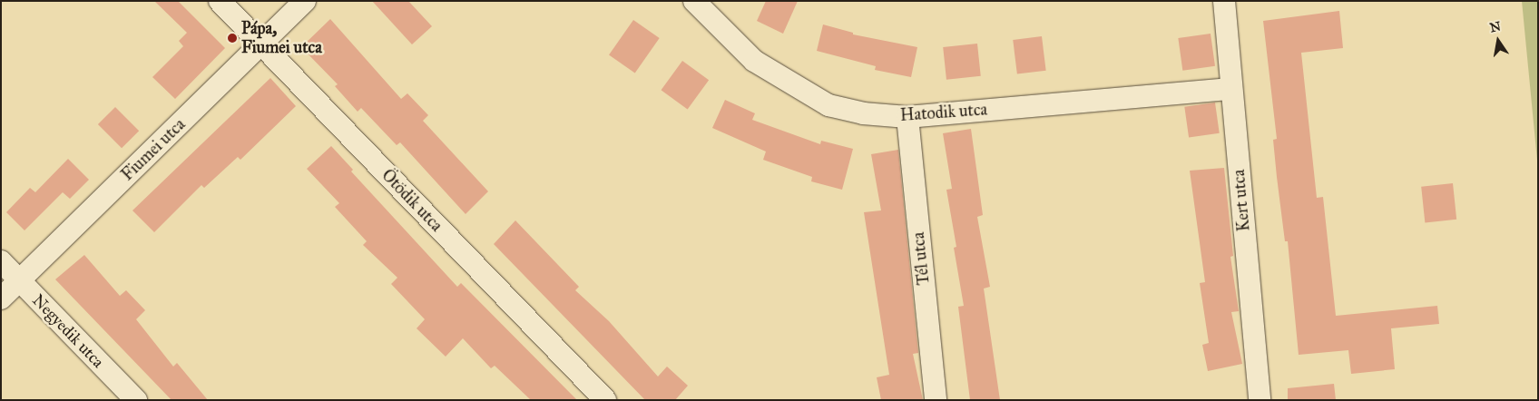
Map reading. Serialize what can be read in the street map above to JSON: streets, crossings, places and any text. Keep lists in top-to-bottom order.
{
  "streets": {
    "street": [
      "Hatodik utca",
      "Fiumei utca",
      "Ötödik utca",
      "Kert utca",
      "Tél utca",
      "Negyedik utca"
    ]
  },
  "crossings": [
    ["Hatodik utca", "Kert utca"],
    ["Hatodik utca", "Tél utca"],
    ["Fiumei utca", "Ötödik utca"],
    ["Fiumei utca", "Negyedik utca"]
  ],
  "places": ["Pápa, Fiumei utca"],
  "north": "top"
}
